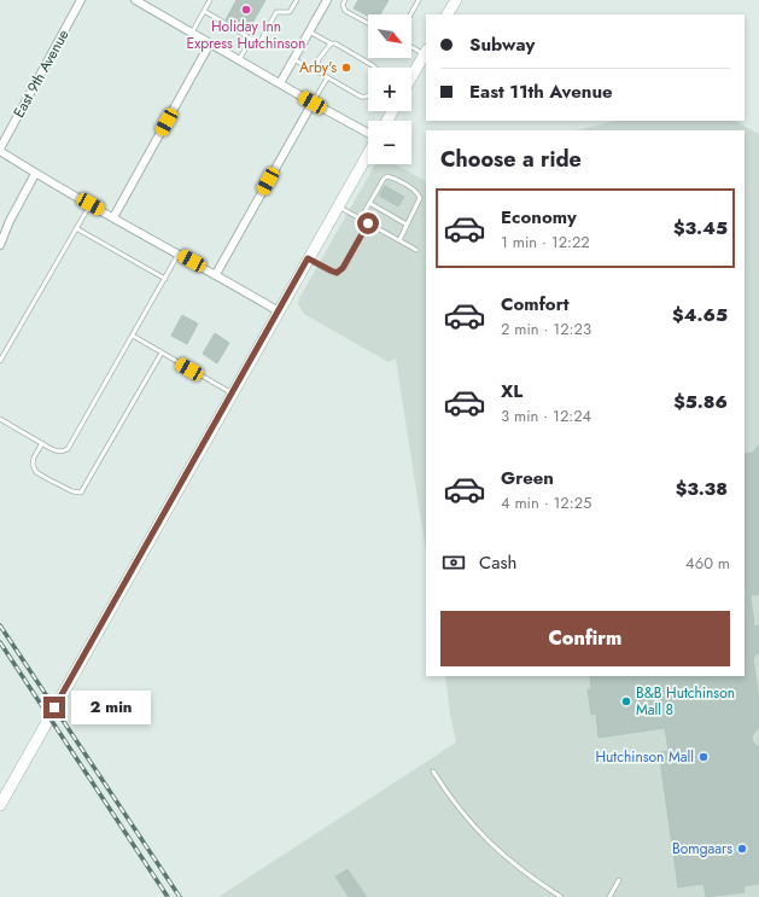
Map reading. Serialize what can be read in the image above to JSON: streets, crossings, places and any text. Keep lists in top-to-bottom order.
{
  "streets": {
    "street": ["East 9th Avenue"]
  },
  "places": [
    "Holiday Inn Express Hutchinson",
    "Arby's",
    "B&B Hutchinson Mall 8",
    "Hutchinson Mall",
    "Bomgaars"
  ],
  "north": "bottom right",
  "page": {
    "map_buttons": ["+", "−"],
    "banner": ["Subway", "East 11th Avenue"],
    "heading": "Choose a ride",
    "list": [
      {
        "name": "Economy",
        "note": "1 min · 12:22",
        "value": "$3.45"
      },
      {
        "name": "Comfort",
        "note": "2 min · 12:23",
        "value": "$4.65"
      },
      {
        "name": "XL",
        "note": "3 min · 12:24",
        "value": "$5.86"
      },
      {
        "name": "Green",
        "note": "4 min · 12:25",
        "value": "$3.38"
      }
    ],
    "pay": ["Cash", "460 m"],
    "buttons": "Confirm",
    "bubble": "2 min"
  }
}
